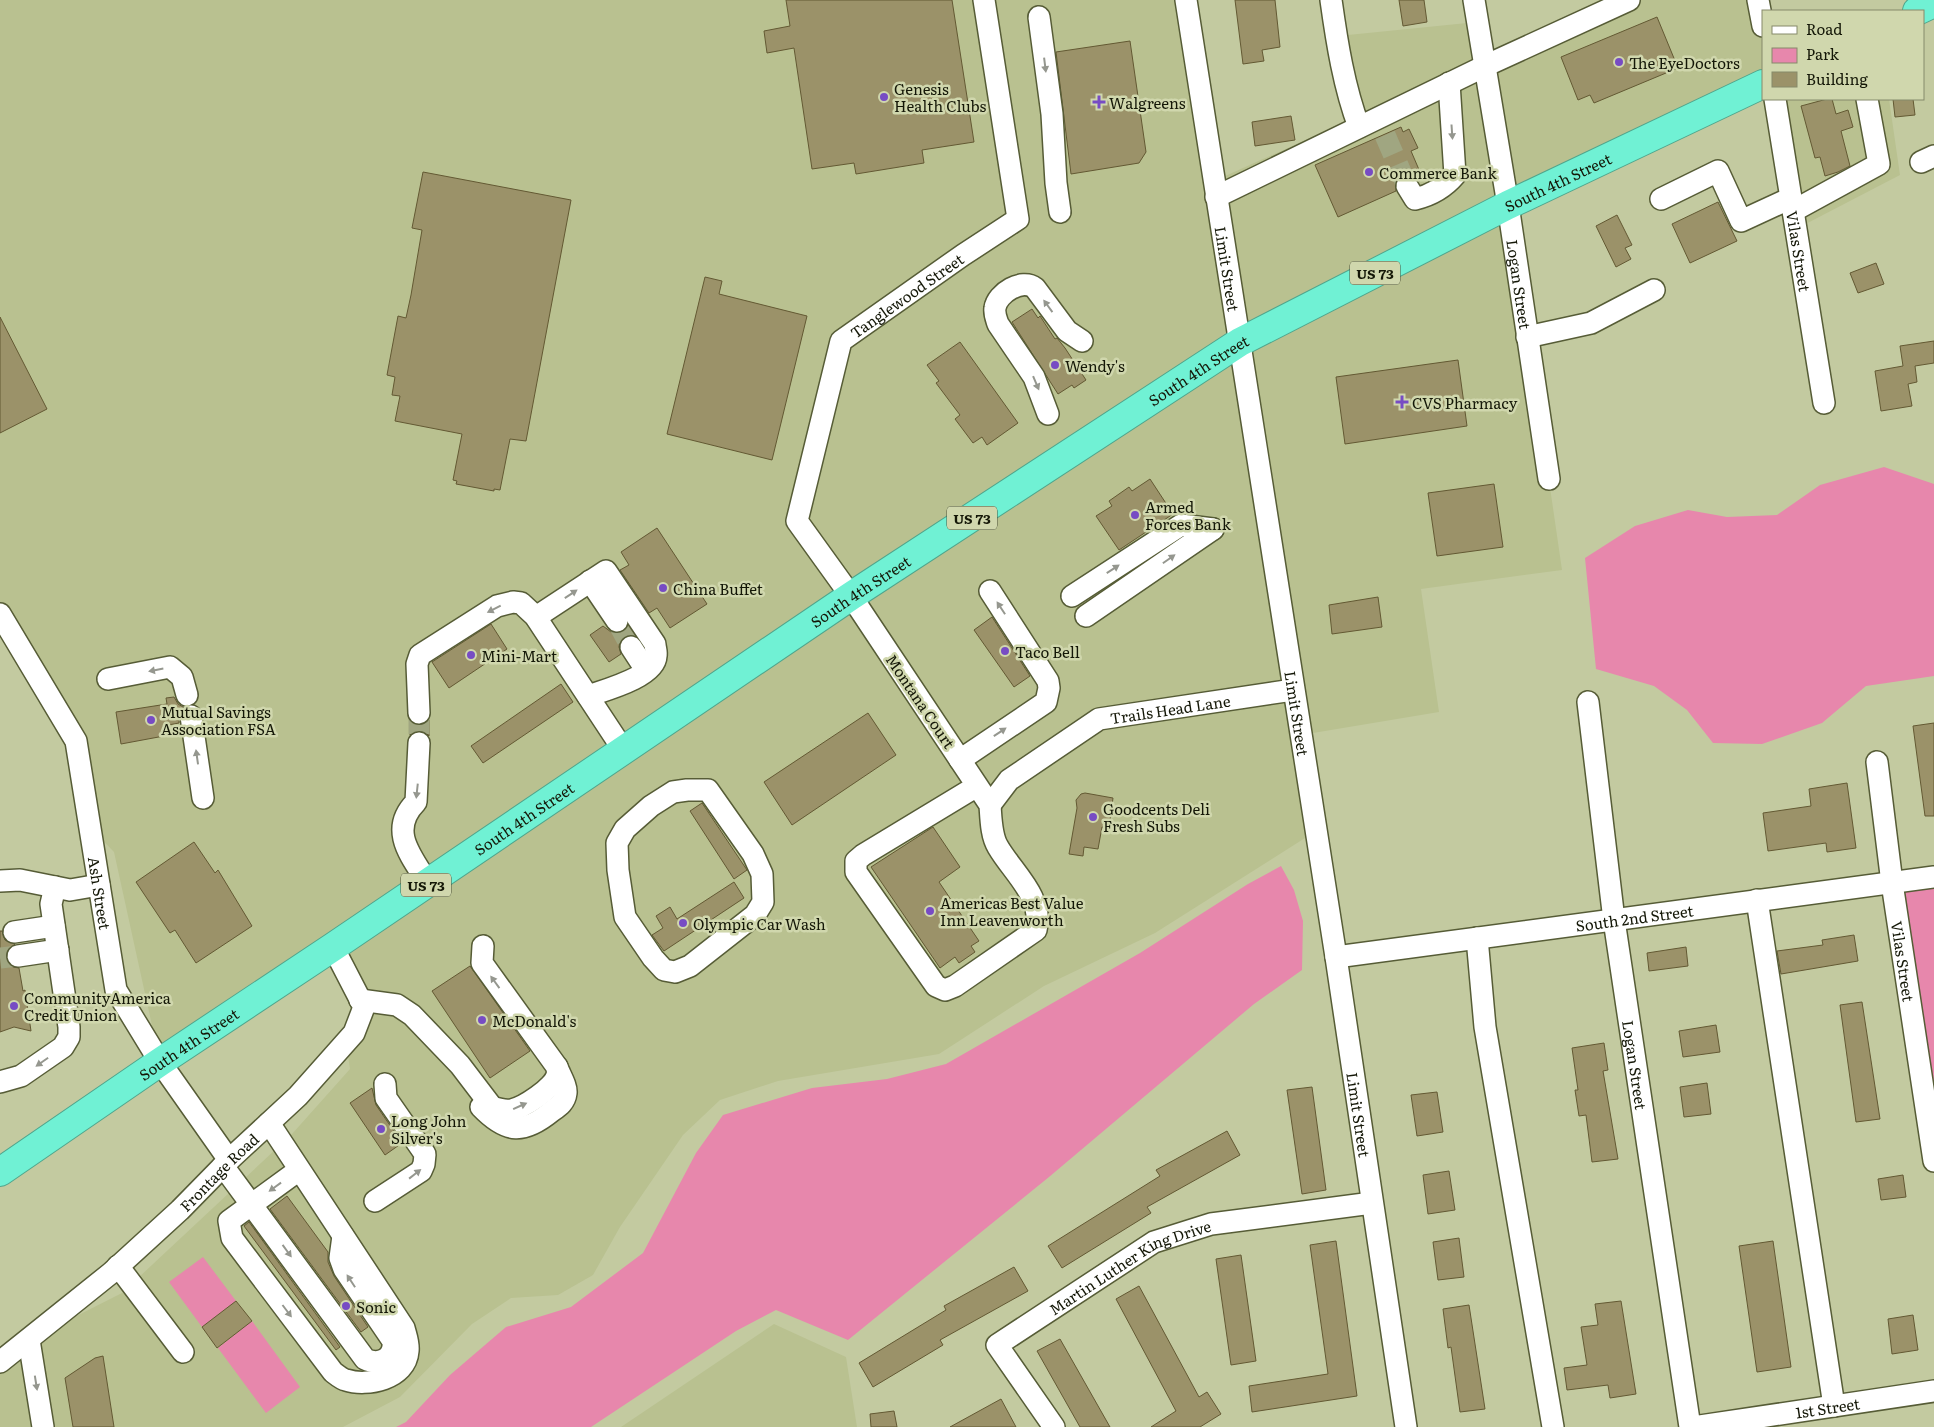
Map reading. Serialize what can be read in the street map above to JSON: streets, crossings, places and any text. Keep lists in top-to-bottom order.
{
  "streets": {
    "highway": ["South 4th Street", "US 73"],
    "street": [
      "Vilas Street",
      "Limit Street",
      "Logan Street",
      "Tanglewood Street",
      "Montana Court",
      "Trails Head Lane",
      "Ash Street",
      "South 2nd Street",
      "Frontage Road",
      "Martin Luther King Drive",
      "1st Street"
    ]
  },
  "crossings": [
    ["South 4th Street", "Limit Street"],
    ["South 4th Street", "Logan Street"],
    ["South 4th Street", "Tanglewood Street"],
    ["South 4th Street", "Montana Court"],
    ["South 4th Street", "Ash Street"],
    ["Vilas Street", "South 2nd Street"],
    ["Limit Street", "Trails Head Lane"],
    ["Limit Street", "South 2nd Street"],
    ["Limit Street", "Martin Luther King Drive"],
    ["Logan Street", "South 2nd Street"],
    ["Logan Street", "1st Street"],
    ["Tanglewood Street", "Montana Court"],
    ["Montana Court", "Trails Head Lane"],
    ["Ash Street", "Frontage Road"]
  ],
  "places": {
    "other": [
      "The EyeDoctors",
      "Genesis Health Clubs",
      "Commerce Bank",
      "Wendy's",
      "Armed Forces Bank",
      "China Buffet",
      "Taco Bell",
      "Mini-Mart",
      "Mutual Savings Association FSA",
      "Goodcents Deli Fresh Subs",
      "Americas Best Value Inn Leavenworth",
      "Olympic Car Wash",
      "CommunityAmerica Credit Union",
      "McDonald's",
      "Long John Silver's",
      "Sonic"
    ],
    "health": ["Walgreens", "CVS Pharmacy"]
  },
  "legend": ["Road", "Park", "Building"]
}
